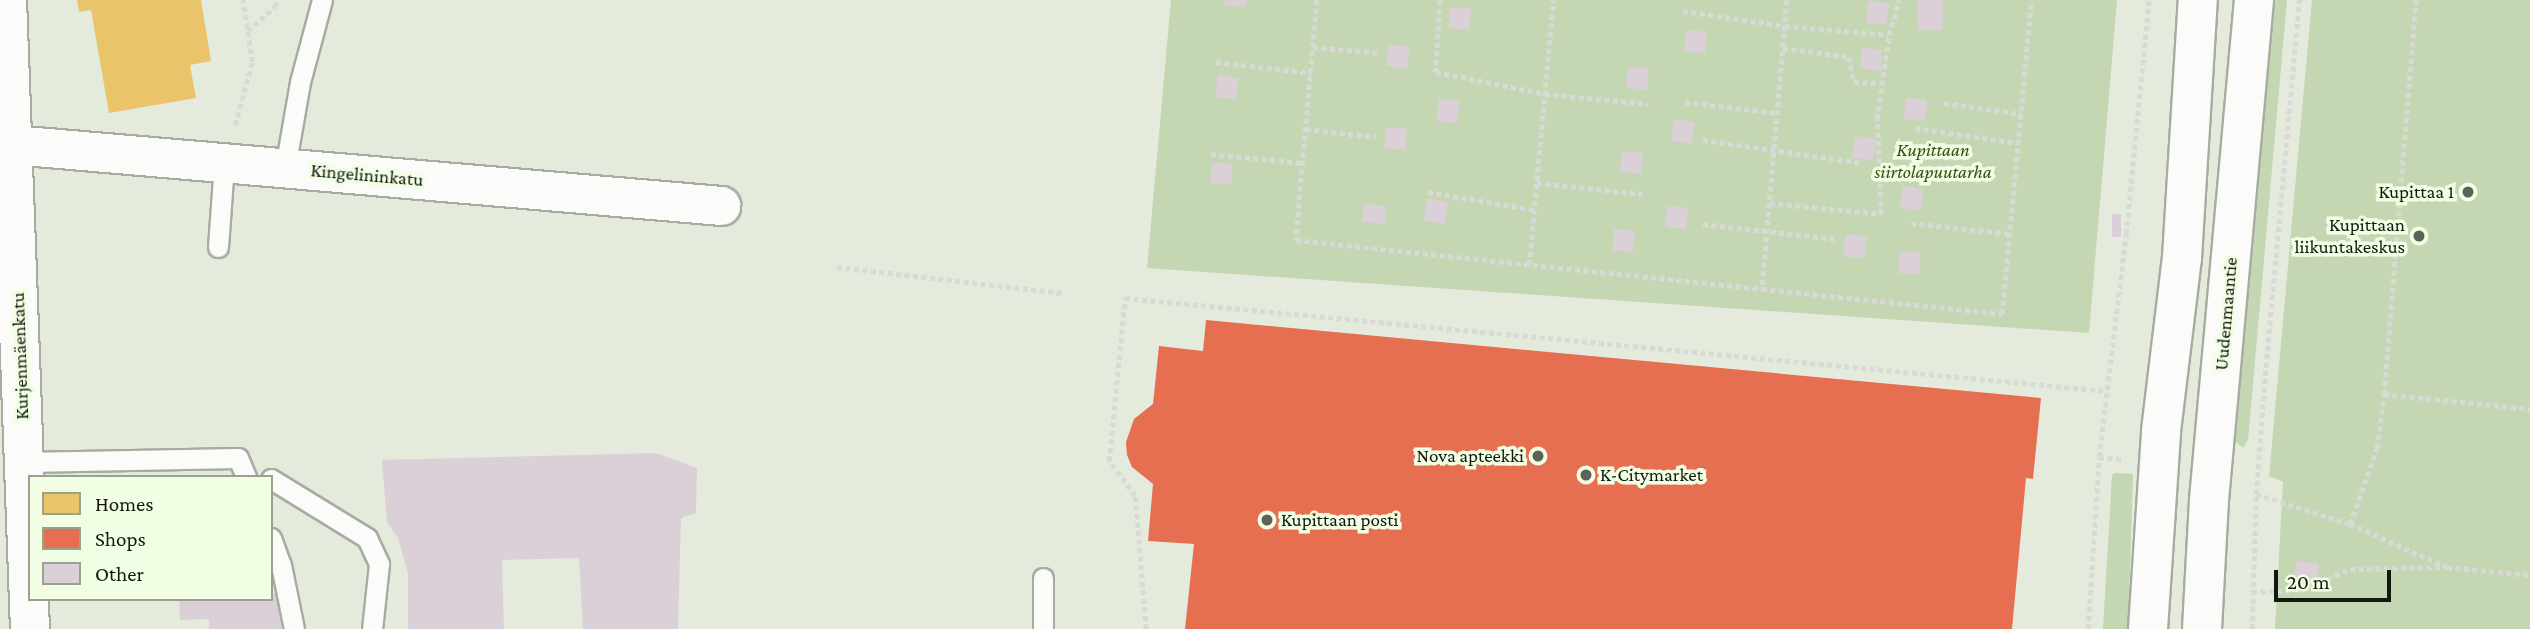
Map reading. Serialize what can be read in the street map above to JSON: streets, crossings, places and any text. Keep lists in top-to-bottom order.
{
  "streets": {
    "street": ["Kingelininkatu", "Uudenmaantie", "Kurjenmäenkatu"]
  },
  "crossings": [
    ["Kingelininkatu", "Kurjenmäenkatu"]
  ],
  "parks": ["Kupittaan siirtolapuutarha"],
  "places": [
    "Kupittaa 1",
    "Kupittaan liikuntakeskus",
    "Nova apteekki",
    "K-Citymarket",
    "Kupittaan posti"
  ],
  "legend": ["Homes", "Shops", "Other"],
  "scale_bar": "20 m"
}
